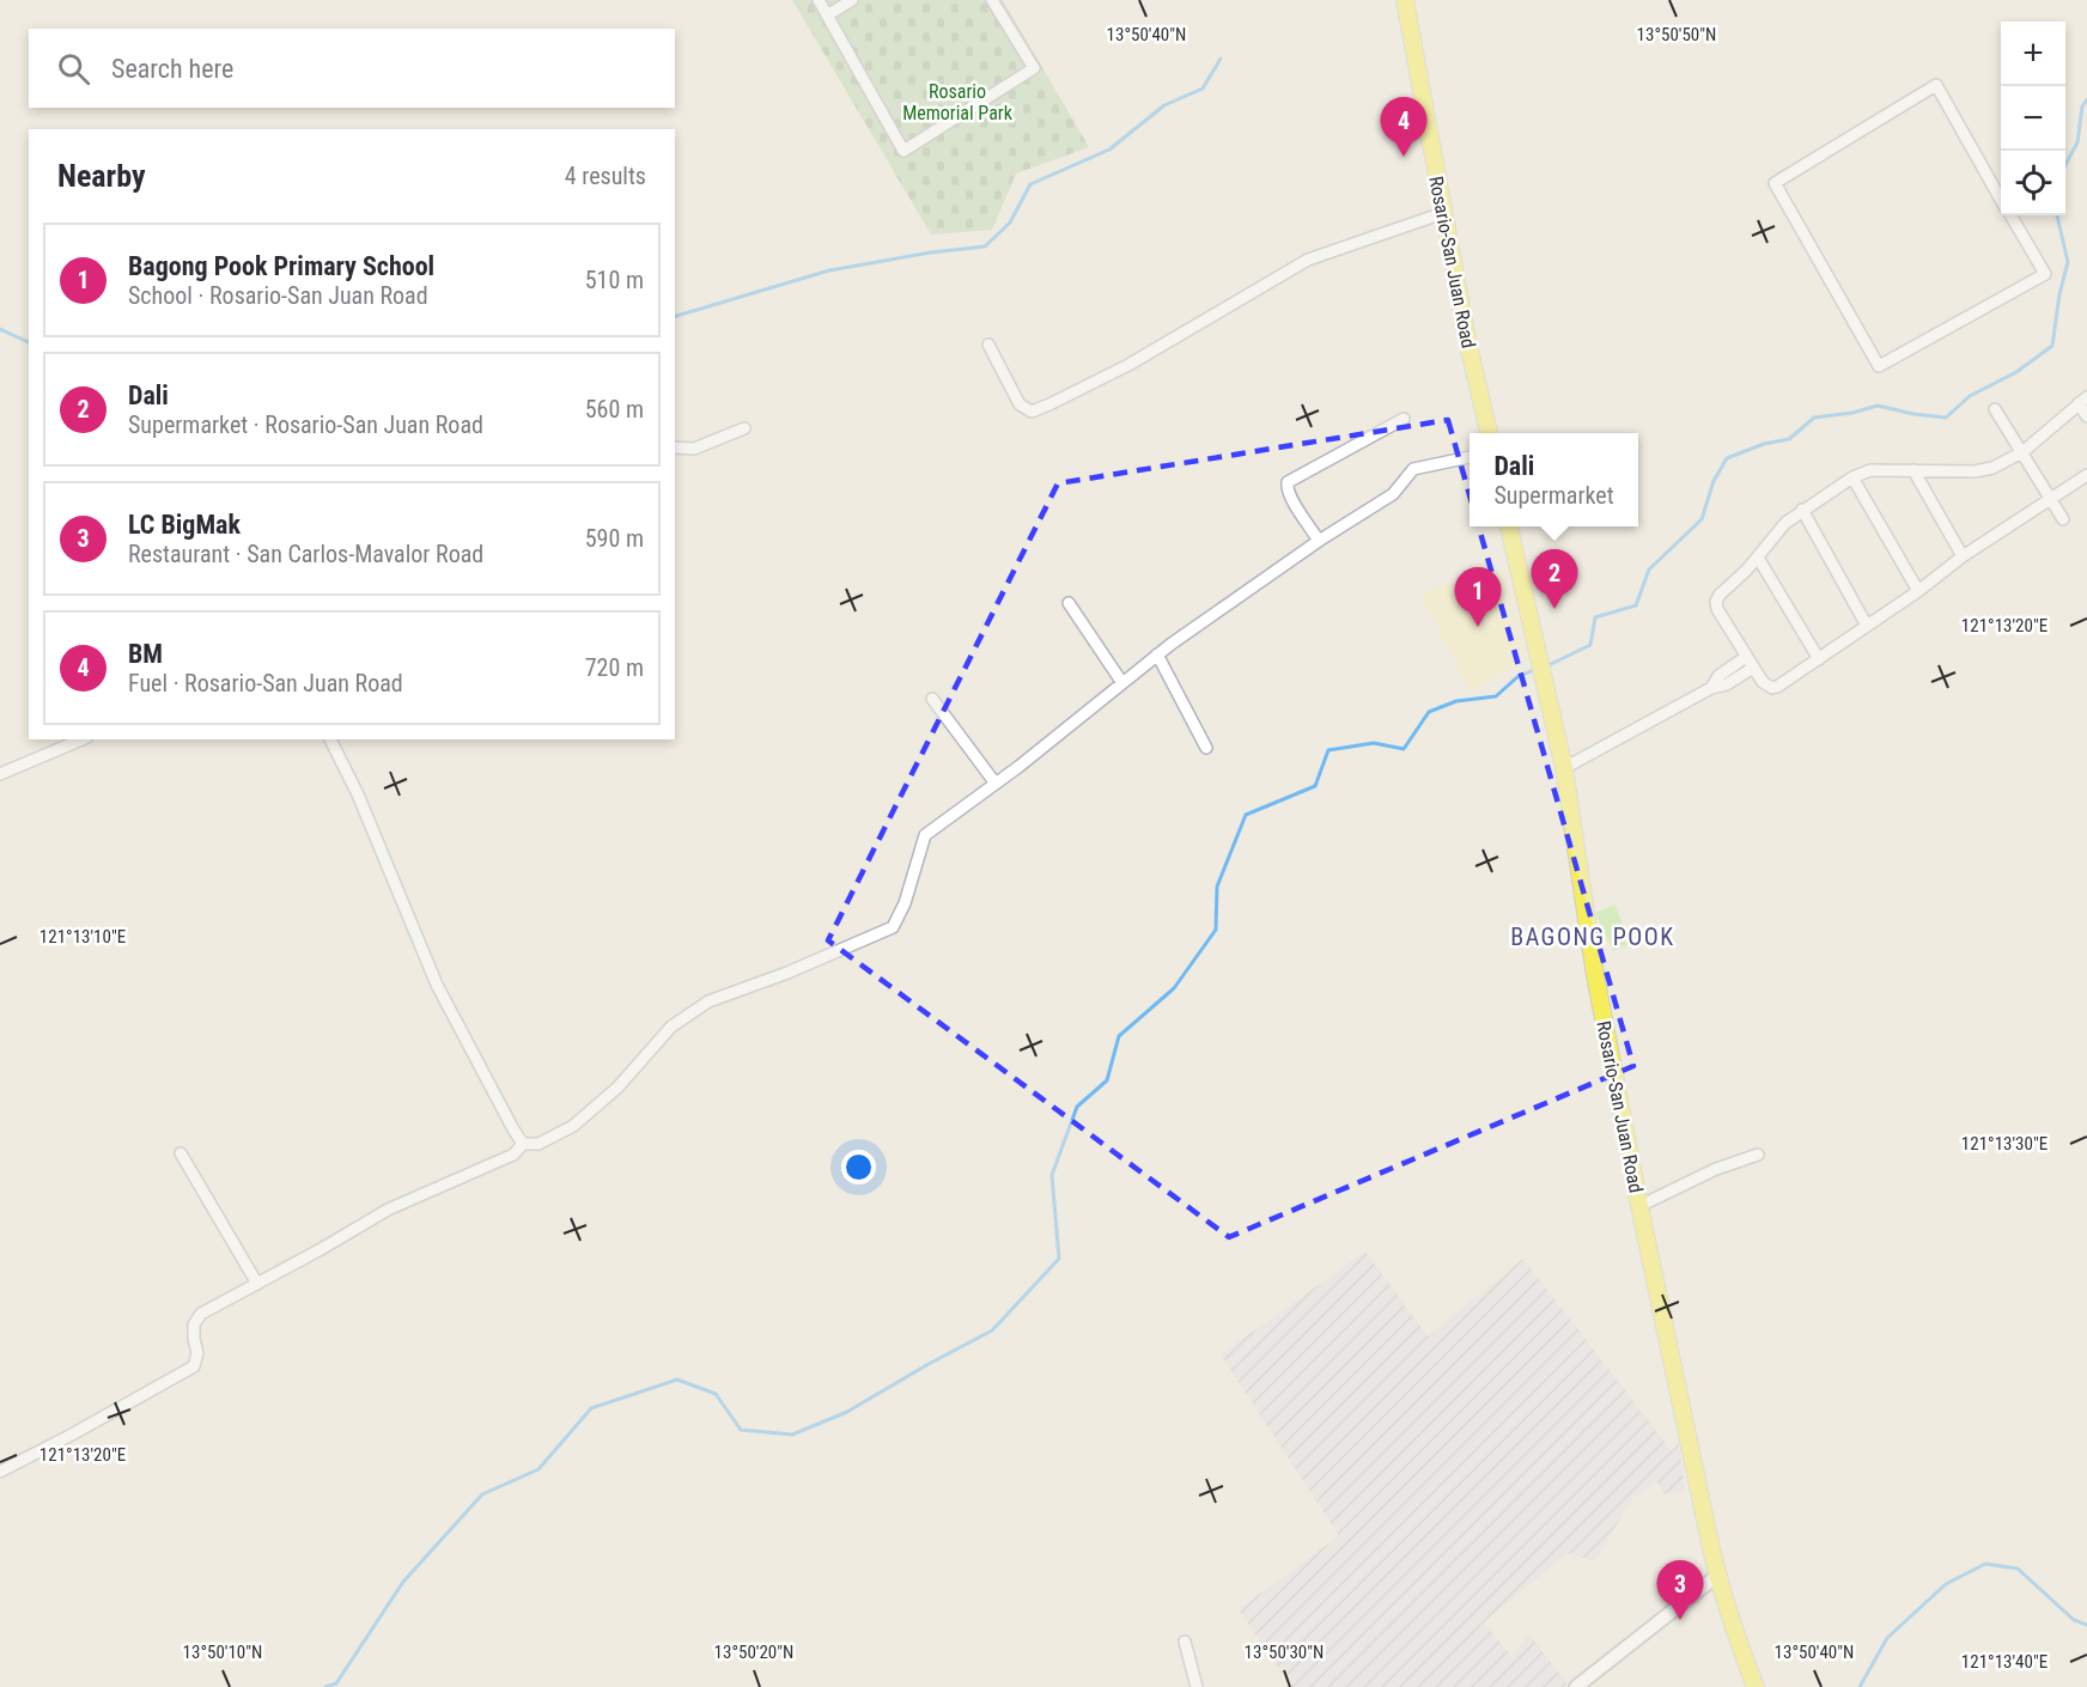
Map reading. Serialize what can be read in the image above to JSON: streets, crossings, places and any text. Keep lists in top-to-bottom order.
{
  "streets": {
    "main road": ["Rosario-San Juan Road"]
  },
  "districts": ["BAGONG POOK"],
  "parks": ["Rosario Memorial Park"],
  "page": {
    "map_buttons": ["+", "−"],
    "search": "Search here",
    "pins": [
      "4",
      "2",
      "1",
      "3"
    ],
    "heading": ["Nearby", "4 results"],
    "list": [
      {
        "mark": "1",
        "name": "Bagong Pook Primary School",
        "note": "School · Rosario-San Juan Road",
        "value": "510 m"
      },
      {
        "mark": "2",
        "name": "Dali",
        "note": "Supermarket · Rosario-San Juan Road",
        "value": "560 m"
      },
      {
        "mark": "3",
        "name": "LC BigMak",
        "note": "Restaurant · San Carlos-Mavalor Road",
        "value": "590 m"
      },
      {
        "mark": "4",
        "name": "BM",
        "note": "Fuel · Rosario-San Juan Road",
        "value": "720 m"
      }
    ],
    "popup": ["Dali", "Supermarket"]
  },
  "coordinates": [
    "13°50'40\"N",
    "13°50'50\"N",
    "121°13'20\"E",
    "121°13'10\"E",
    "121°13'30\"E",
    "13°50'10\"N",
    "13°50'20\"N",
    "13°50'30\"N",
    "121°13'40\"E"
  ]
}
